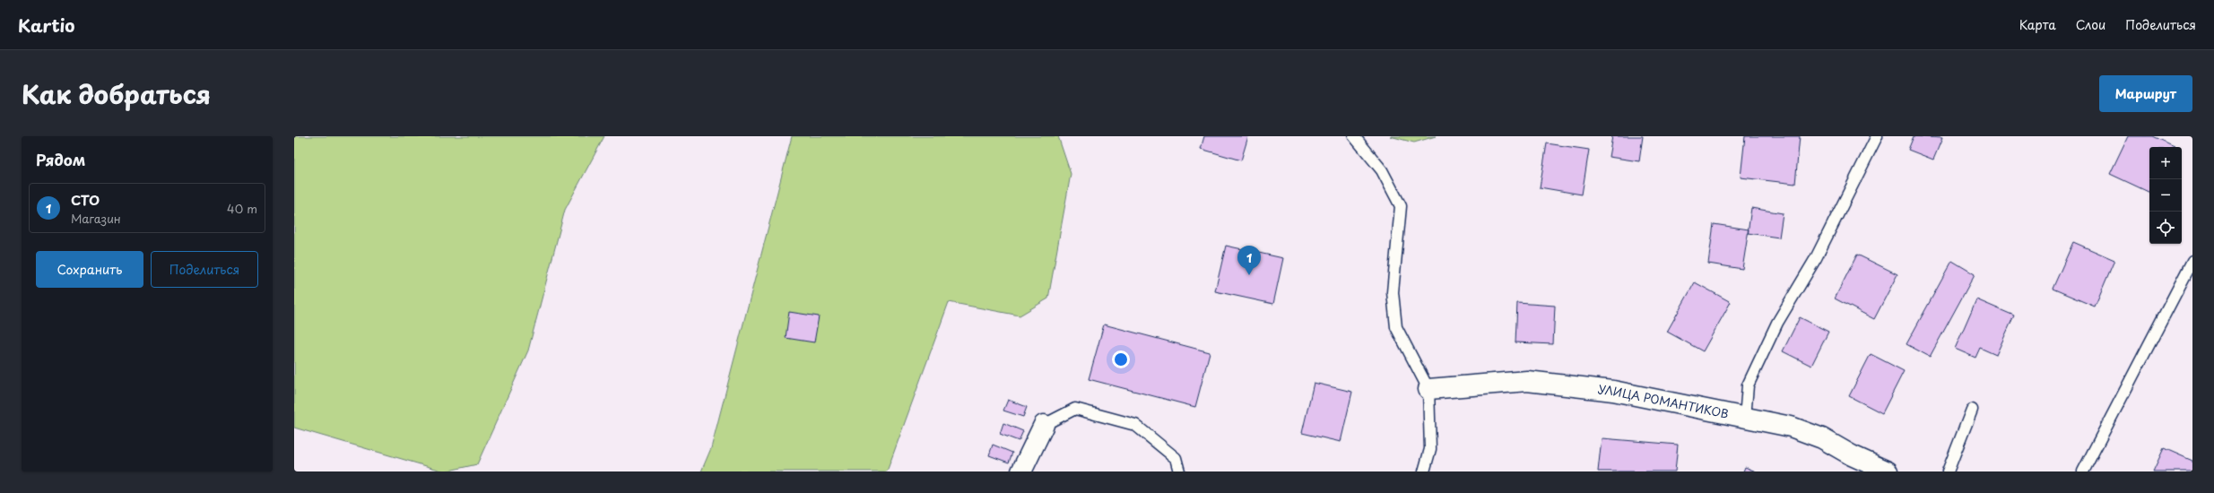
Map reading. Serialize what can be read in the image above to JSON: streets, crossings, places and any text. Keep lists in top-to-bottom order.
{
  "streets": {
    "street": ["УЛИЦА РОМАНТИКОВ"]
  },
  "page": {
    "header": "Kartio",
    "nav": ["Карта", "Слои", "Поделиться"],
    "title": "Как добраться",
    "buttons": [
      "Маршрут",
      ["Сохранить", "Поделиться"]
    ],
    "heading": "Рядом",
    "map_buttons": ["+", "−"],
    "list": [
      {
        "mark": "1",
        "name": "СТО",
        "note": "Магазин",
        "value": "40 m"
      }
    ],
    "pins": "1"
  }
}
